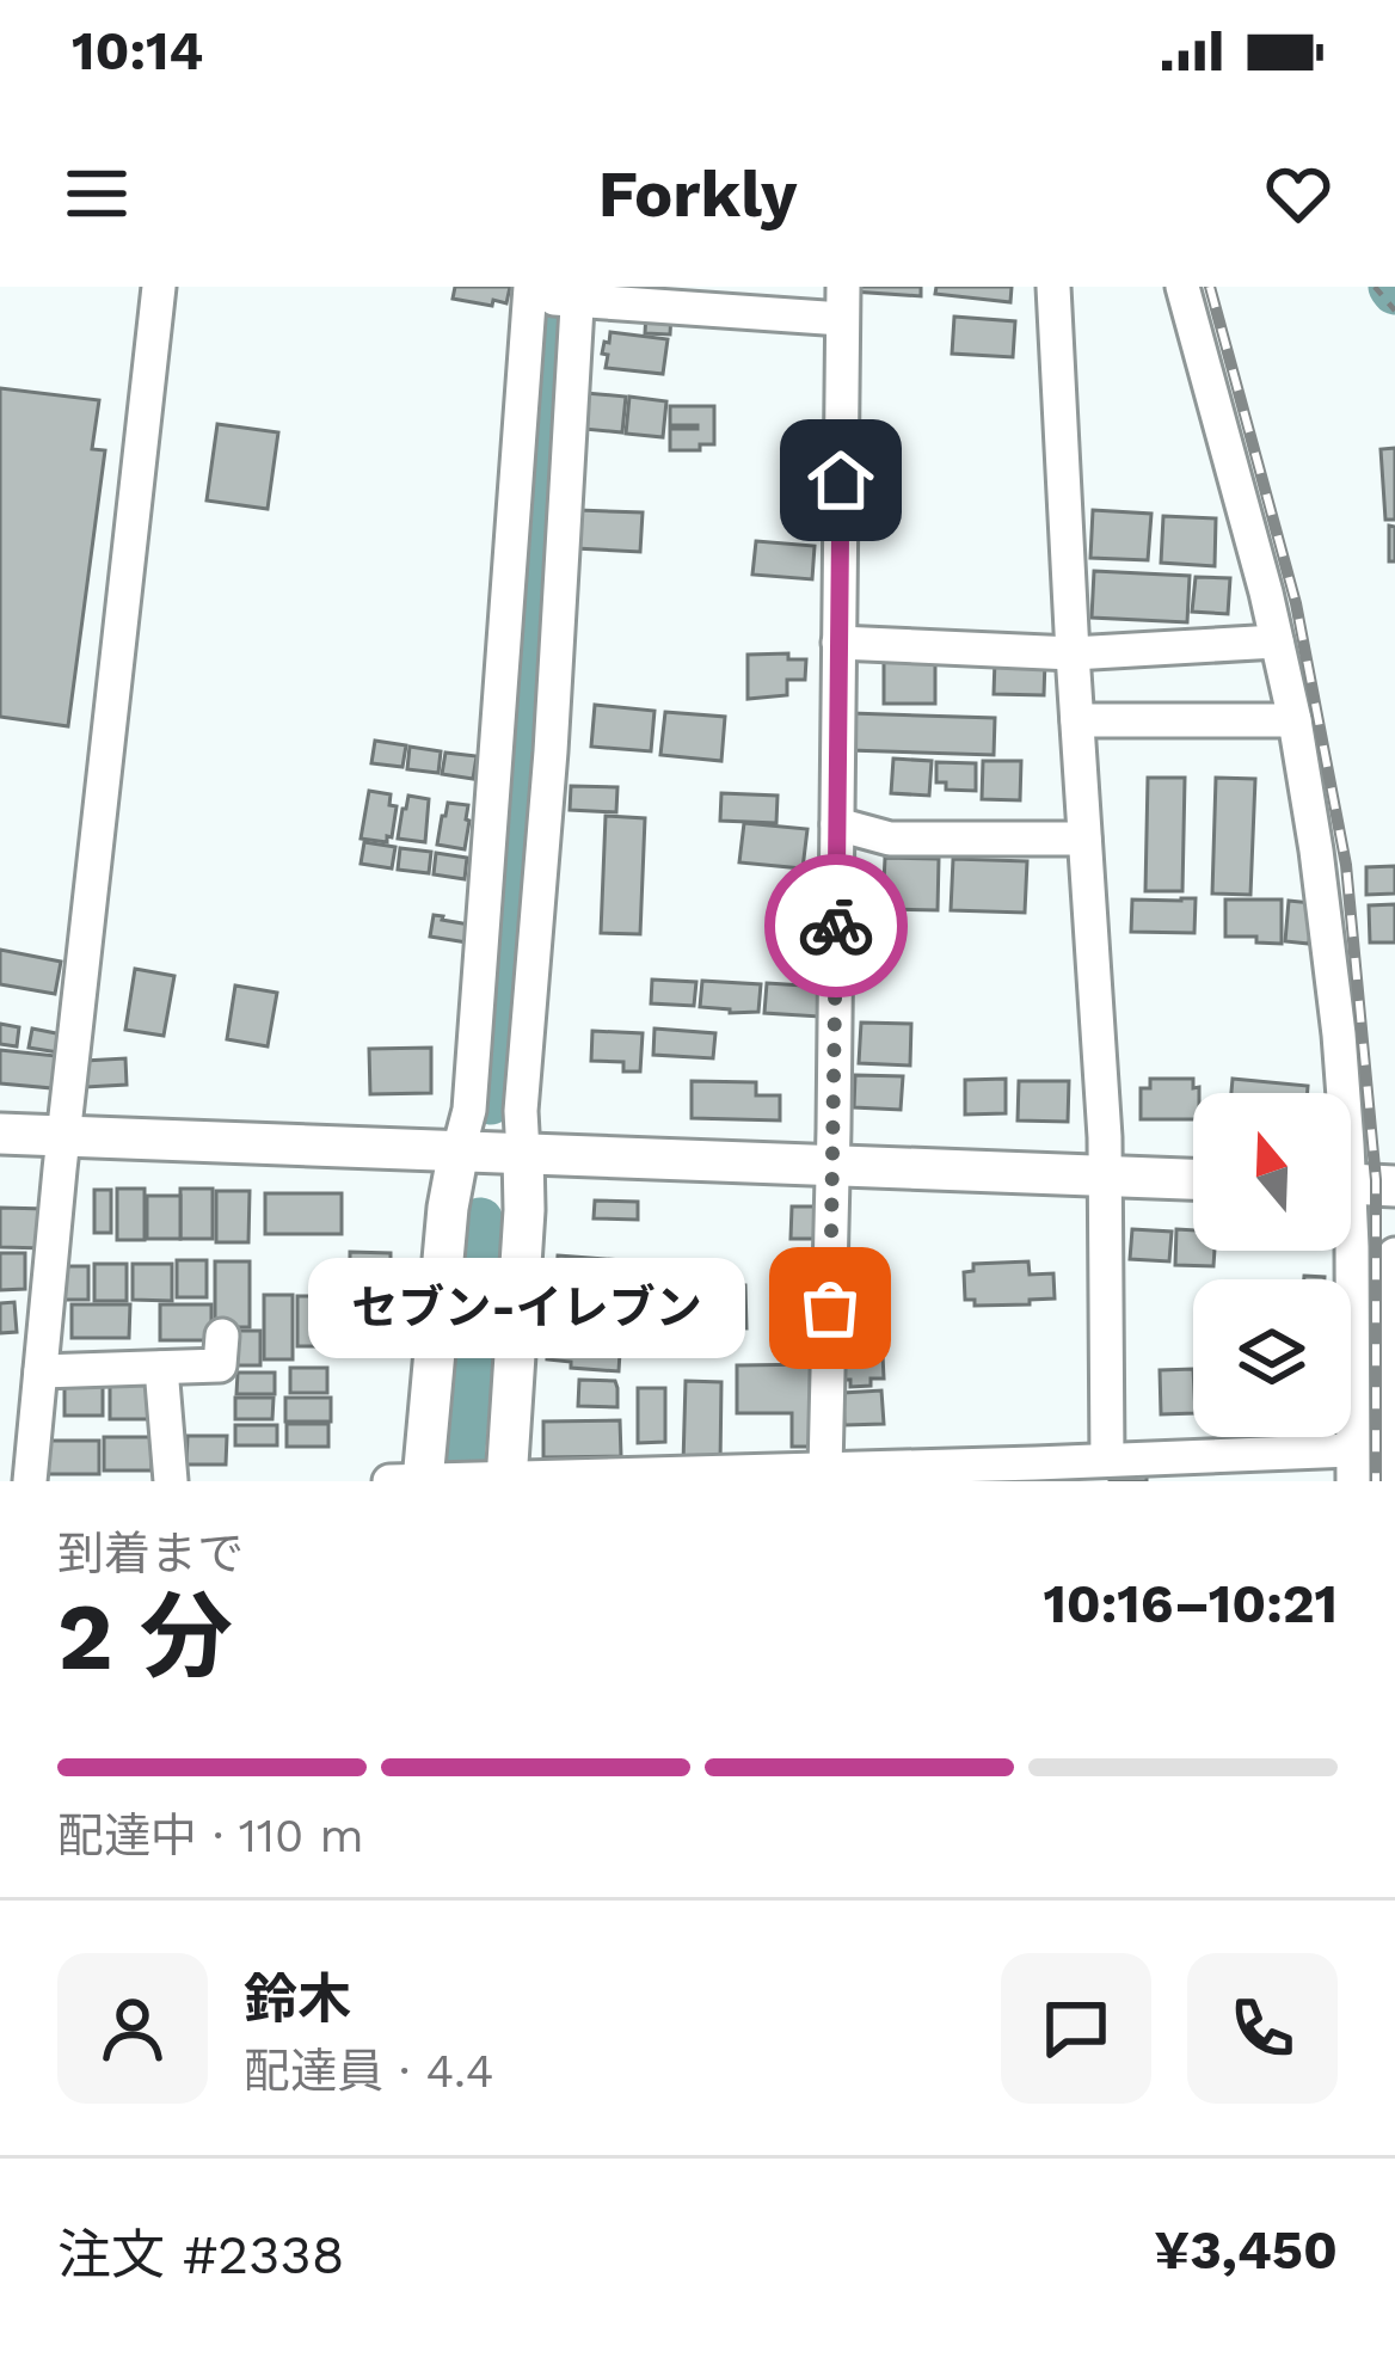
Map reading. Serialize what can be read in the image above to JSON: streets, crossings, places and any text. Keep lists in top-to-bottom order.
{
  "places": ["セブン-イレブン"],
  "north": "top",
  "page": {
    "status": "10:14",
    "header": "Forkly",
    "bubble": "セブン-イレブン",
    "heading": ["2 分", "到着まで", "10:16–10:21"],
    "panel": [
      "鈴木",
      "配達員 · 4.4",
      "注文 #2338",
      "¥3,450"
    ],
    "bar": "配達中 · 110 m"
  }
}
